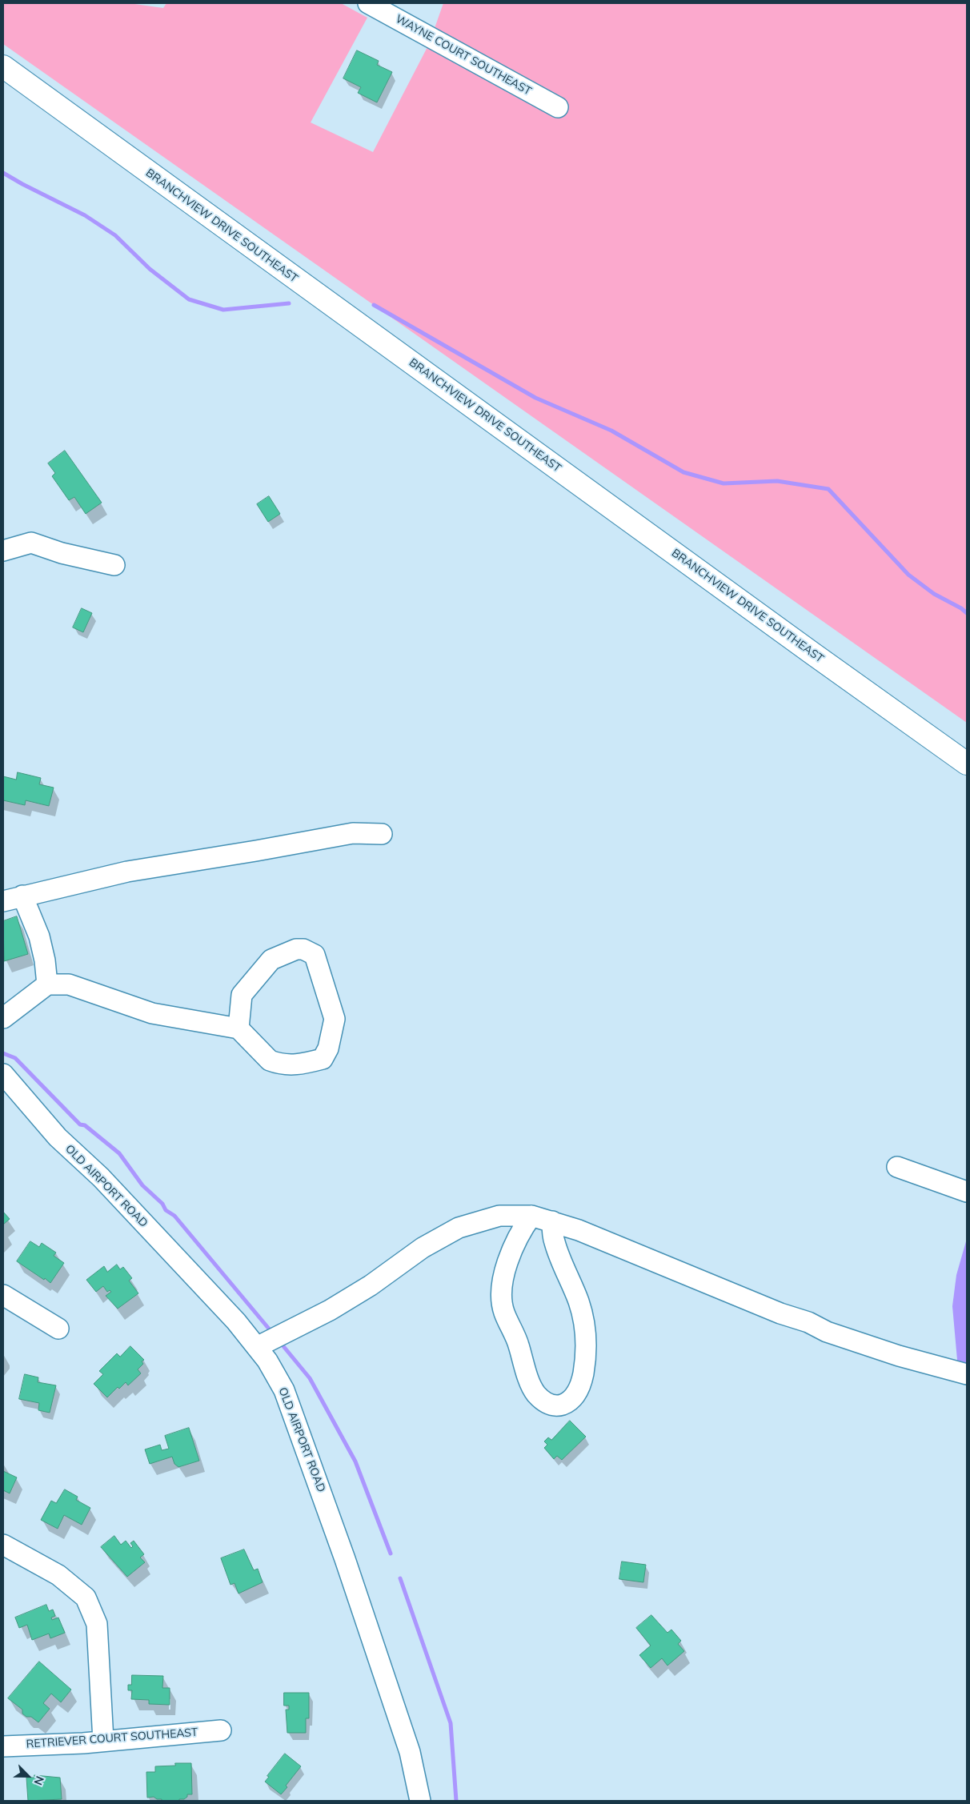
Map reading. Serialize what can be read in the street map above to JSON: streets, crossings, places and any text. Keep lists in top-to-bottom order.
{
  "streets": {
    "main road": ["BRANCHVIEW DRIVE SOUTHEAST"],
    "street": ["WAYNE COURT SOUTHEAST", "OLD AIRPORT ROAD", "RETRIEVER COURT SOUTHEAST"]
  },
  "north": "bottom right"
}
